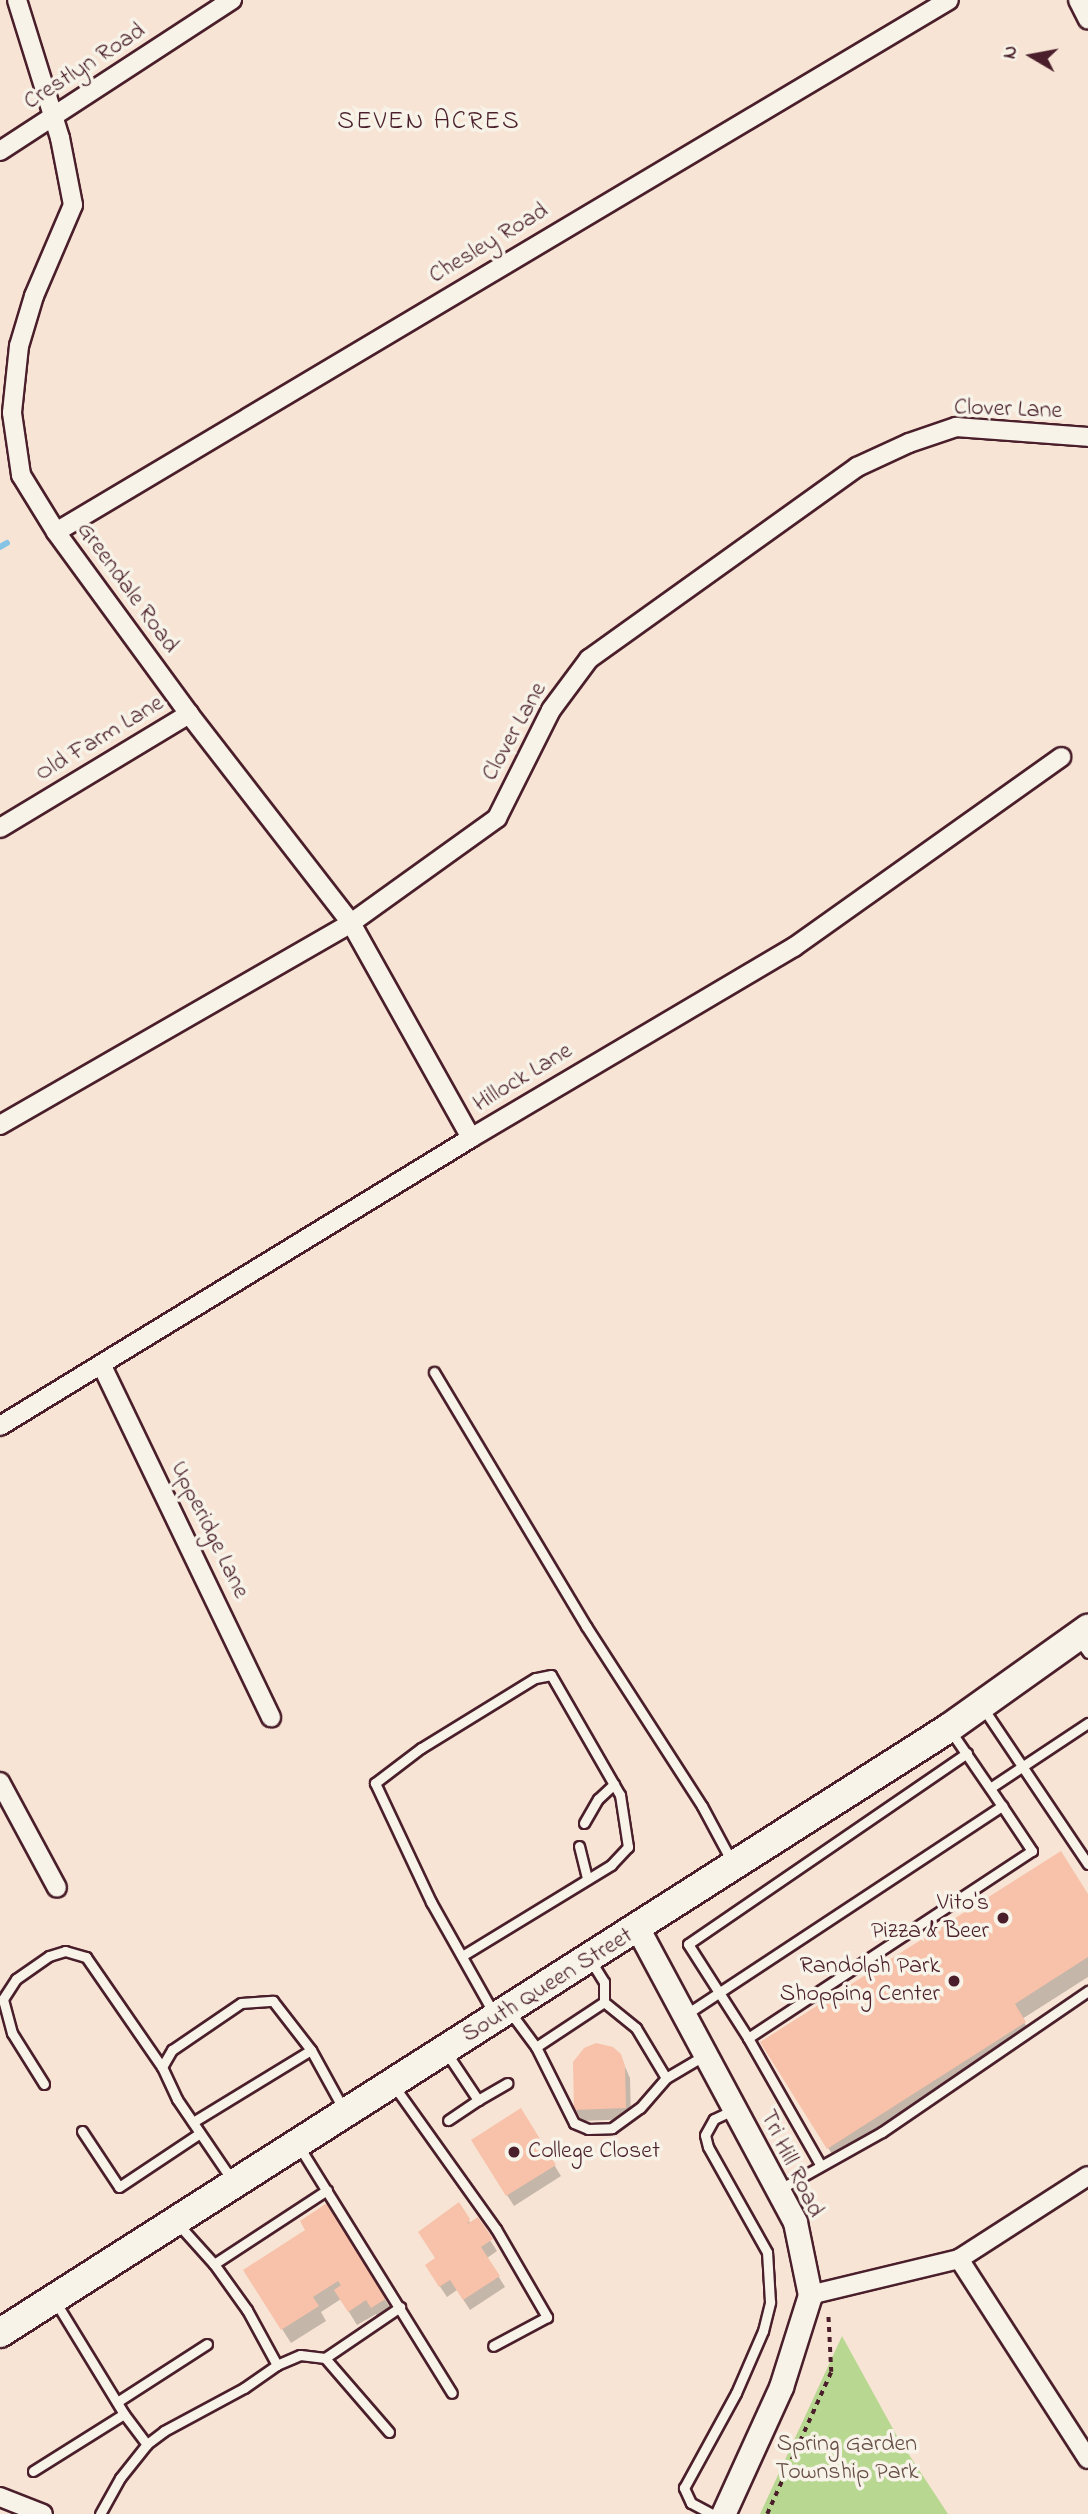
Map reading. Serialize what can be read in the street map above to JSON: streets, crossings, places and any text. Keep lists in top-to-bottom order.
{
  "streets": {
    "main road": ["South Queen Street"],
    "street": [
      "Crestlyn Road",
      "Chesley Road",
      "Clover Lane",
      "Greendale Road",
      "Old Farm Lane",
      "Hillock Lane",
      "Upperidge Lane",
      "Tri Hill Road"
    ]
  },
  "crossings": [
    ["Crestlyn Road", "Greendale Road"],
    ["Chesley Road", "Greendale Road"],
    ["Clover Lane", "Greendale Road"],
    ["Greendale Road", "Old Farm Lane"],
    ["Greendale Road", "Hillock Lane"],
    ["Hillock Lane", "Upperidge Lane"],
    ["South Queen Street", "Tri Hill Road"]
  ],
  "districts": ["SEVEN ACRES"],
  "parks": ["Spring Garden Township Park"],
  "places": ["Vito's Pizza & Beer", "Randolph Park Shopping Center", "College Closet"],
  "north": "left"
}
